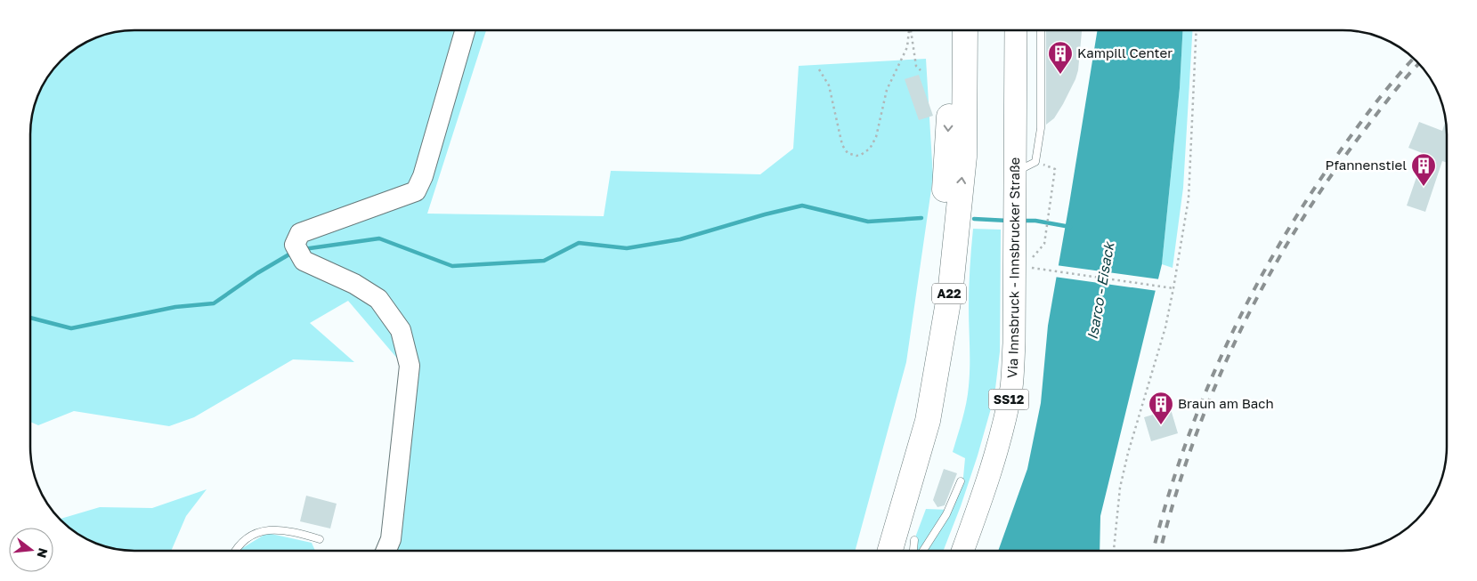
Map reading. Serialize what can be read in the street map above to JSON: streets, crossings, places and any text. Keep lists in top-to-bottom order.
{
  "streets": {
    "highway": ["A22"],
    "main road": ["Via Innsbruck - Innsbrucker Straße", "SS12"]
  },
  "water": ["Isarco - Eisack"],
  "places": {
    "building": ["Kampill Center", "Pfannenstiel", "Braun am Bach"]
  },
  "north": "right"
}
